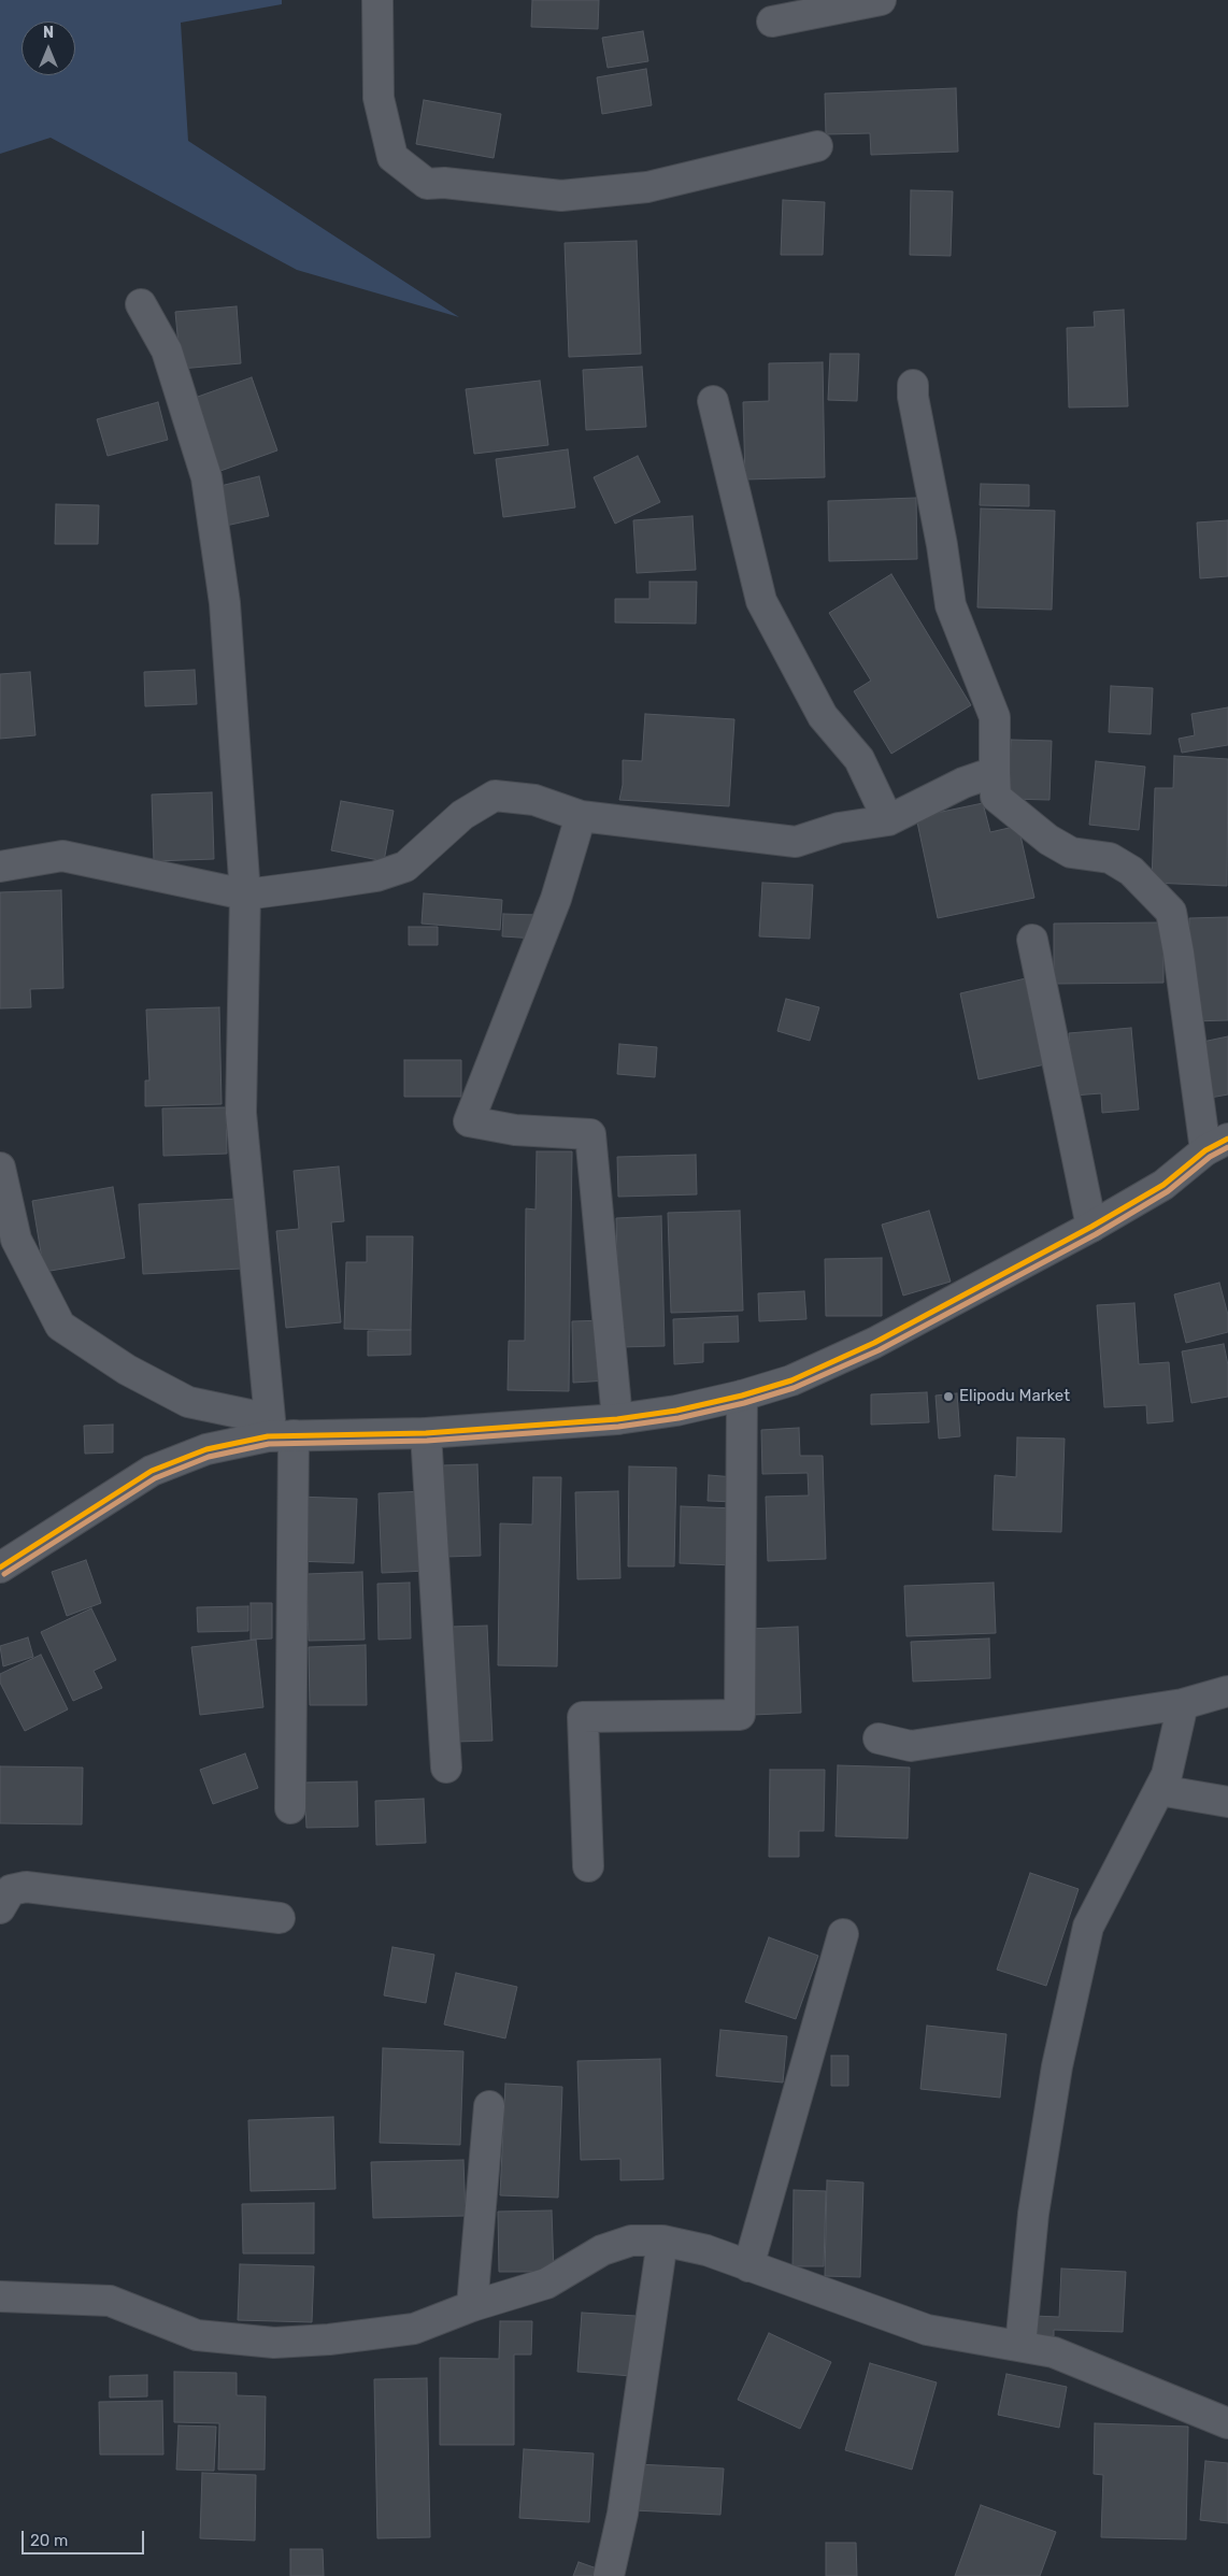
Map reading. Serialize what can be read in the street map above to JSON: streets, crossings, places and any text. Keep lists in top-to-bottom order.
{
  "places": ["Elipodu Market"],
  "scale_bar": "20 m",
  "north": "top"
}
